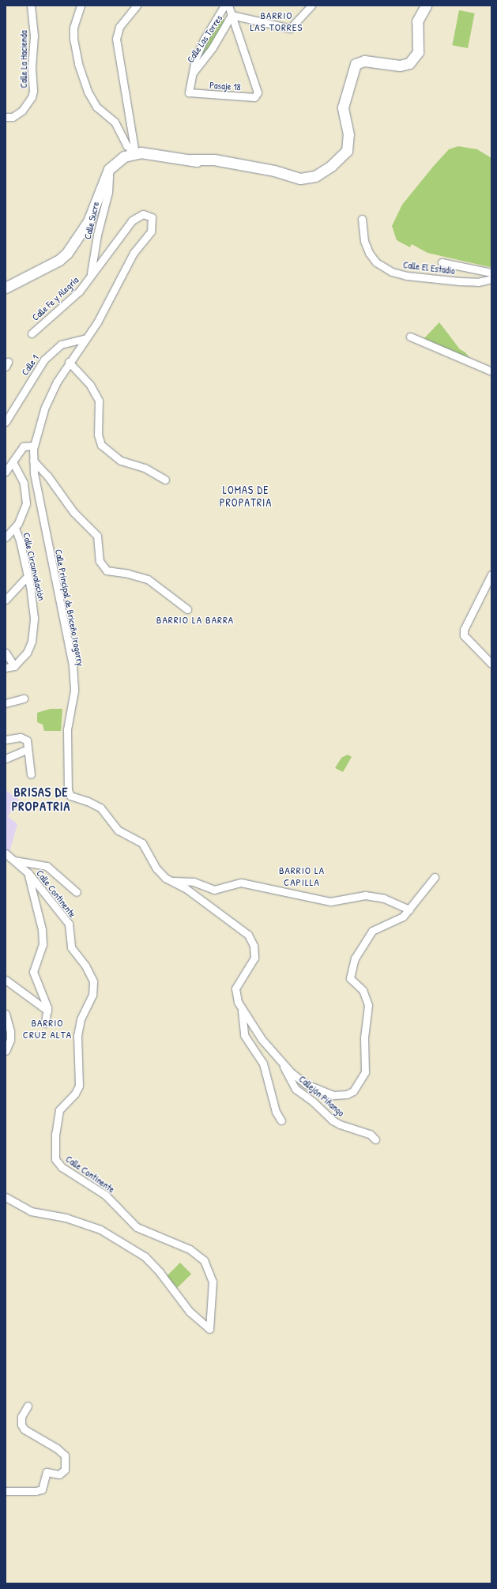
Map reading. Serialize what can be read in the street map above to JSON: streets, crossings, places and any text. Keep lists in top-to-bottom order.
{
  "streets": {
    "street": [
      "Calle Las Torres",
      "Calle La Hacienda",
      "Pasaje 18",
      "Calle Sucre",
      "Calle El Estadio",
      "Calle Fe y Alegría",
      "Calle 1",
      "Calle Circunvalación",
      "Calle Principal de Briceño Iragorry",
      "Calle Continente",
      "Callejón Piñango"
    ]
  },
  "crossings": [
    ["Calle Las Torres", "Pasaje 18"],
    ["Calle Sucre", "Calle Fe y Alegría"],
    ["Calle Sucre", "Calle Principal de Briceño Iragorry"],
    ["Calle Fe y Alegría", "Calle Principal de Briceño Iragorry"],
    ["Calle 1", "Calle Principal de Briceño Iragorry"],
    ["Calle Principal de Briceño Iragorry", "Callejón Piñango"]
  ],
  "districts": [
    "BARRIO LAS TORRES",
    "LOMAS DE PROPATRIA",
    "BARRIO LA BARRA",
    "BRISAS DE PROPATRIA",
    "BARRIO LA CAPILLA",
    "BARRIO CRUZ ALTA"
  ]
}
